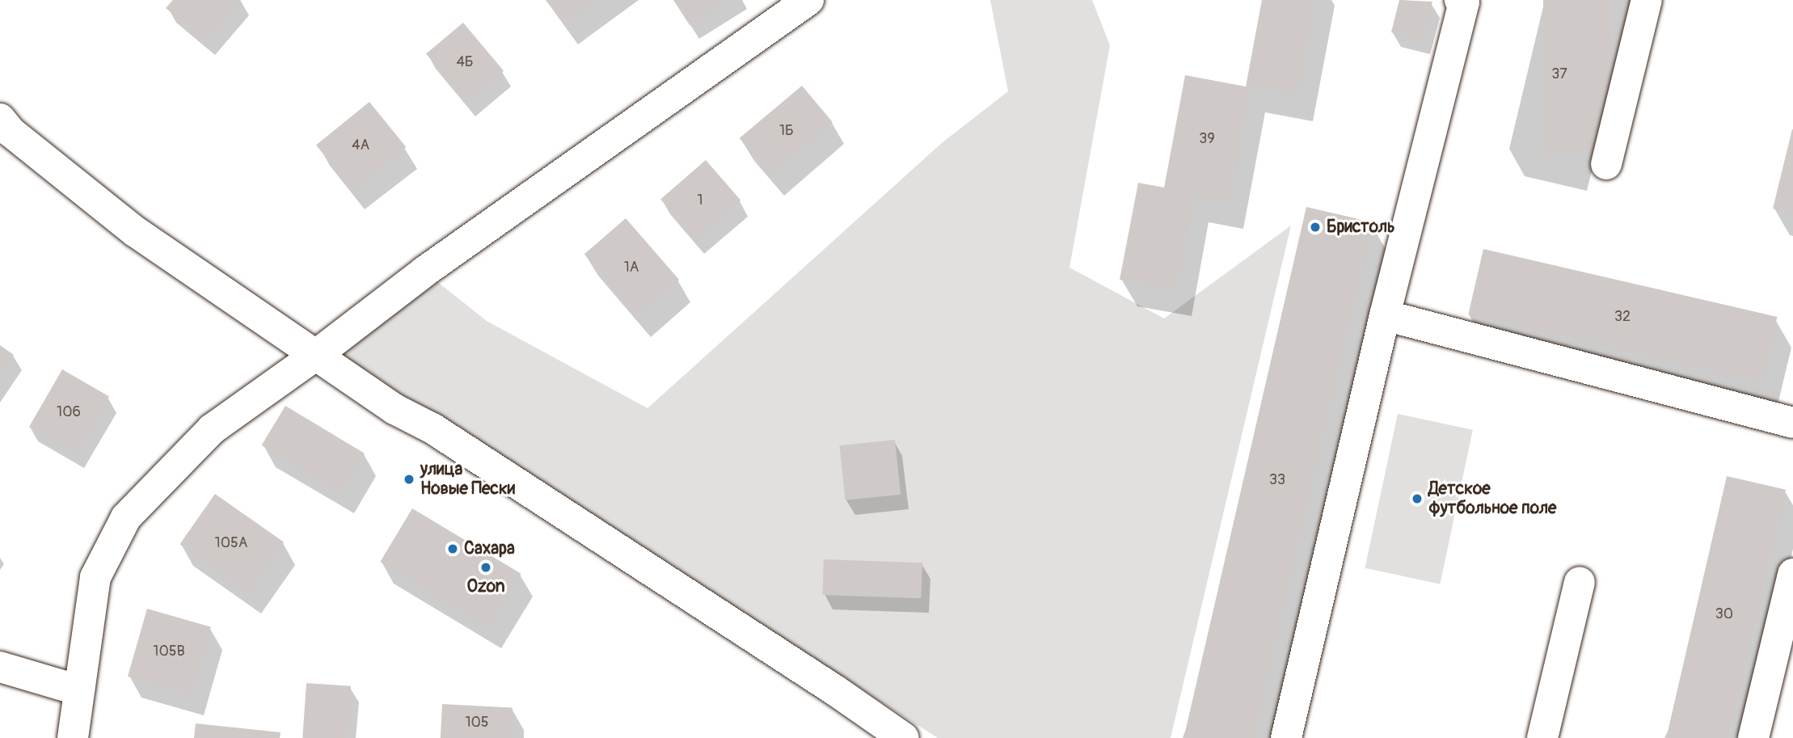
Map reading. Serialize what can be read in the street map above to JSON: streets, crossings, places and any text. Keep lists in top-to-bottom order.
{
  "places": [
    "Бристоль",
    "улица Новые Пески",
    "Детское футбольное поле",
    "Сахара",
    "Ozon"
  ],
  "house_numbers": [
    "4Б",
    "37",
    "1Б",
    "39",
    "4А",
    "1",
    "1А",
    "32",
    "106",
    "33",
    "105А",
    "30",
    "105В",
    "105"
  ]
}
